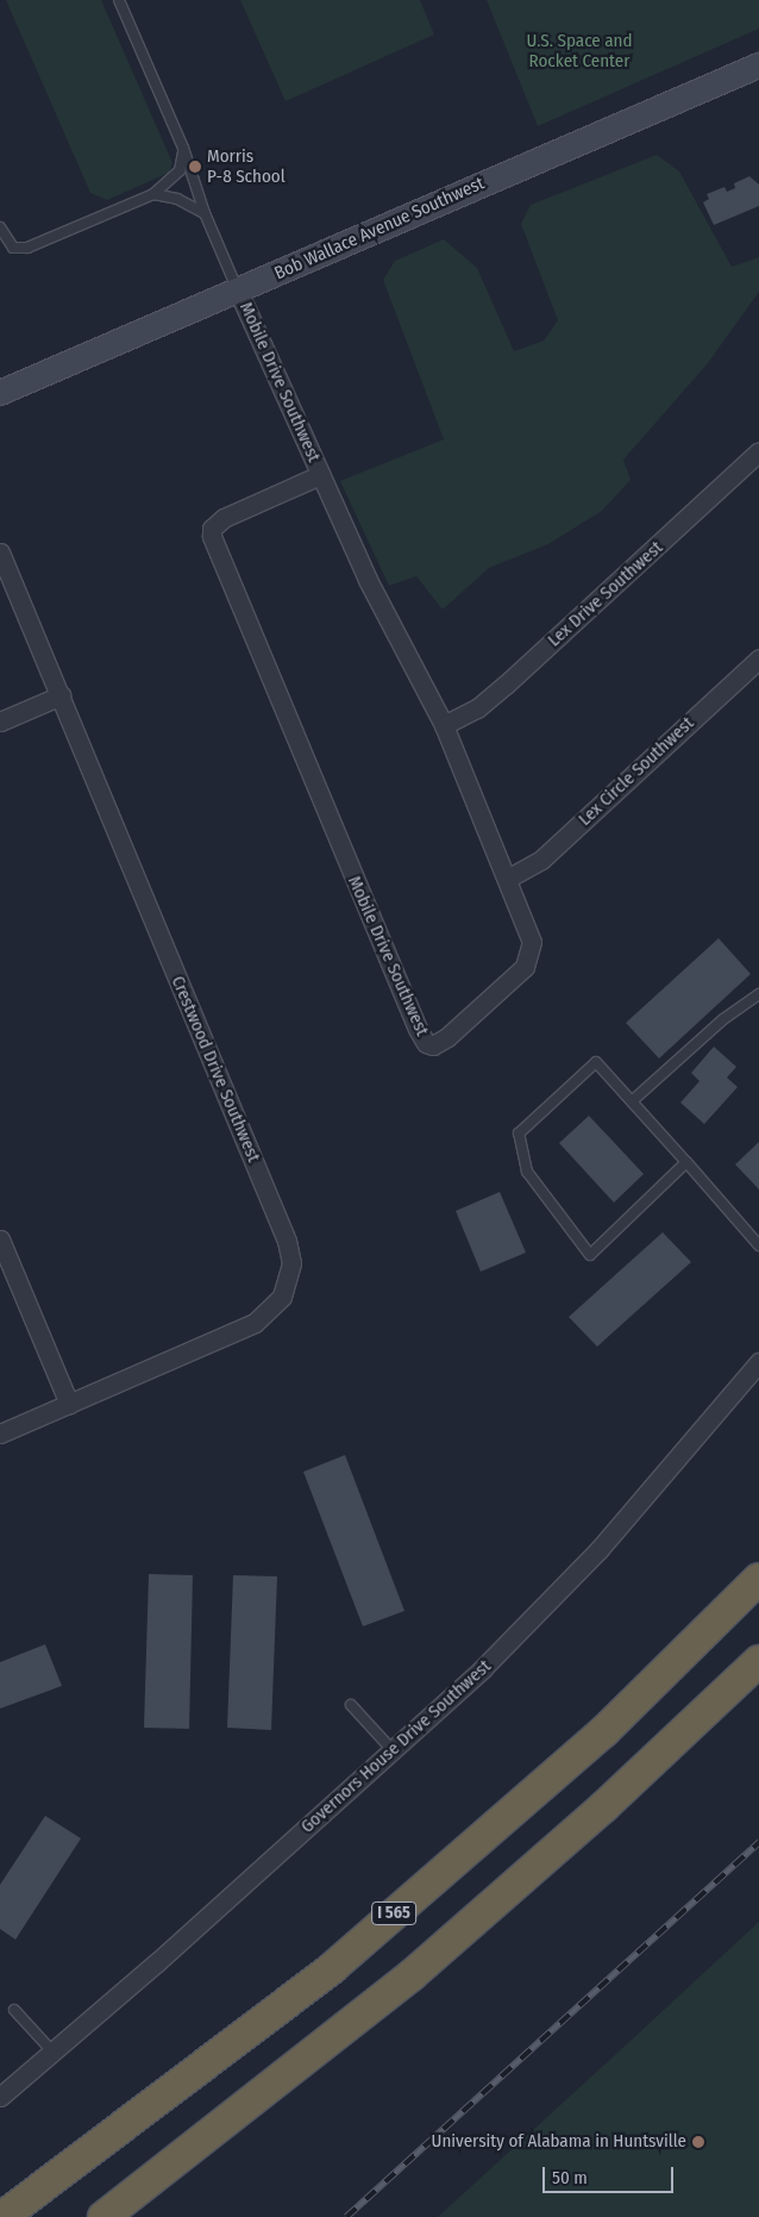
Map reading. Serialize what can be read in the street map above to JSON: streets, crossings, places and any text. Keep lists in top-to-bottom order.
{
  "streets": {
    "highway": ["I 565"],
    "main road": ["Bob Wallace Avenue Southwest"],
    "street": [
      "Mobile Drive Southwest",
      "Lex Drive Southwest",
      "Lex Circle Southwest",
      "Crestwood Drive Southwest",
      "Governors House Drive Southwest"
    ]
  },
  "crossings": [
    ["Bob Wallace Avenue Southwest", "Mobile Drive Southwest"],
    ["Mobile Drive Southwest", "Lex Drive Southwest"],
    ["Mobile Drive Southwest", "Lex Circle Southwest"]
  ],
  "parks": ["U.S. Space and Rocket Center"],
  "places": ["Morris P-8 School", "University of Alabama in Huntsville"],
  "scale_bar": "50 m"
}
